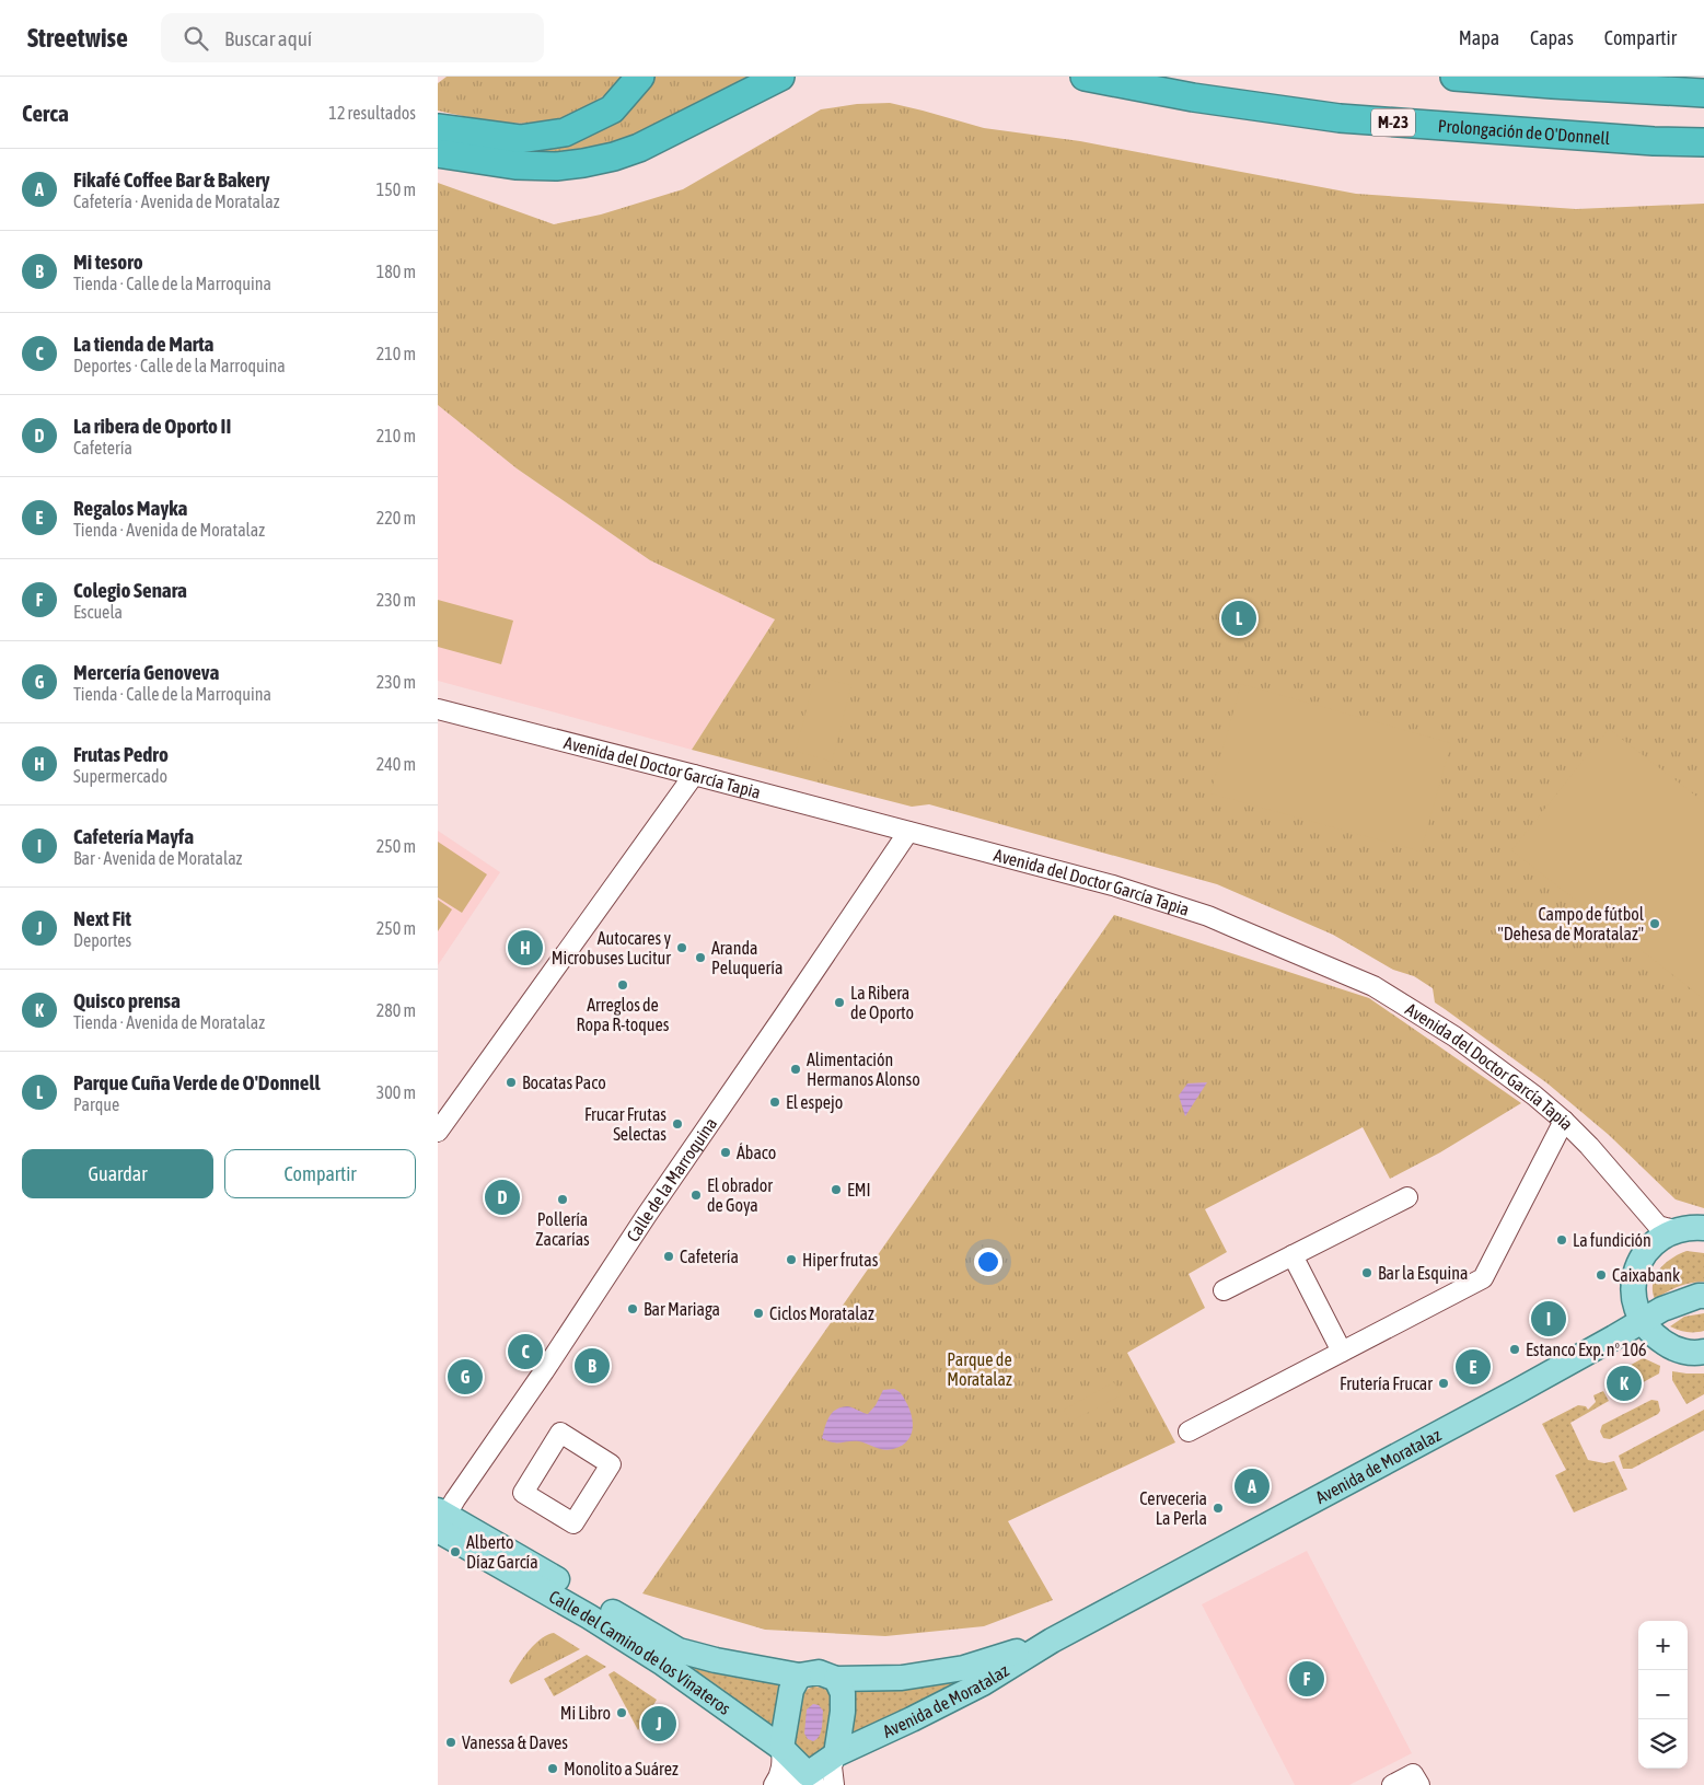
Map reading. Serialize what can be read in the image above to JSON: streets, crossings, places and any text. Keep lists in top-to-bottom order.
{
  "streets": {
    "highway": ["M-23", "Prolongación de O'Donnell"],
    "main road": ["Avenida de Moratalaz", "Calle del Camino de los Vinateros"],
    "street": ["Avenida del Doctor García Tapia", "Calle de la Marroquina"]
  },
  "crossings": [
    ["Avenida del Doctor García Tapia", "Calle de la Marroquina"],
    ["Calle de la Marroquina", "Calle del Camino de los Vinateros"],
    ["Avenida de Moratalaz", "Calle del Camino de los Vinateros"]
  ],
  "parks": ["Parque de Moratalaz"],
  "places": [
    "Campo de fútbol \"Dehesa de Moratalaz\"",
    "Autocares y Microbuses Lucitur",
    "Aranda Peluquería",
    "Arreglos de Ropa R-toques",
    "La Ribera de Oporto",
    "Alimentación Hermanos Alonso",
    "Bocatas Paco",
    "El espejo",
    "Frucar Frutas Selectas",
    "Ábaco",
    "EMI",
    "El obrador de Goya",
    "Pollería Zacarías",
    "La fundición",
    "Cafetería",
    "Hiper frutas",
    "Bar la Esquina",
    "Caixabank",
    "Bar Mariaga",
    "Ciclos Moratalaz",
    "Estanco Exp. nº 106",
    "Frutería Frucar",
    "Cerveceria La Perla",
    "Alberto Díaz García",
    "Mi Libro",
    "Vanessa & Daves",
    "Monolito a Suárez"
  ],
  "page": {
    "header": "Streetwise",
    "search": "Buscar aquí",
    "nav": ["Mapa", "Capas", "Compartir"],
    "heading": ["Cerca", "12 resultados"],
    "list": [
      {
        "mark": "A",
        "name": "Fikafé Coffee Bar & Bakery",
        "note": "Cafetería · Avenida de Moratalaz",
        "value": "150 m"
      },
      {
        "mark": "B",
        "name": "Mi tesoro",
        "note": "Tienda · Calle de la Marroquina",
        "value": "180 m"
      },
      {
        "mark": "C",
        "name": "La tienda de Marta",
        "note": "Deportes · Calle de la Marroquina",
        "value": "210 m"
      },
      {
        "mark": "D",
        "name": "La ribera de Oporto II",
        "note": "Cafetería",
        "value": "210 m"
      },
      {
        "mark": "E",
        "name": "Regalos Mayka",
        "note": "Tienda · Avenida de Moratalaz",
        "value": "220 m"
      },
      {
        "mark": "F",
        "name": "Colegio Senara",
        "note": "Escuela",
        "value": "230 m"
      },
      {
        "mark": "G",
        "name": "Mercería Genoveva",
        "note": "Tienda · Calle de la Marroquina",
        "value": "230 m"
      },
      {
        "mark": "H",
        "name": "Frutas Pedro",
        "note": "Supermercado",
        "value": "240 m"
      },
      {
        "mark": "I",
        "name": "Cafetería Mayfa",
        "note": "Bar · Avenida de Moratalaz",
        "value": "250 m"
      },
      {
        "mark": "J",
        "name": "Next Fit",
        "note": "Deportes",
        "value": "250 m"
      },
      {
        "mark": "K",
        "name": "Quisco prensa",
        "note": "Tienda · Avenida de Moratalaz",
        "value": "280 m"
      },
      {
        "mark": "L",
        "name": "Parque Cuña Verde de O'Donnell",
        "note": "Parque",
        "value": "300 m"
      }
    ],
    "pins": [
      "L",
      "H",
      "D",
      "I",
      "C",
      "B",
      "E",
      "G",
      "K",
      "A",
      "F",
      "J"
    ],
    "buttons": ["Guardar", "Compartir"],
    "map_buttons": ["+", "−"]
  }
}
